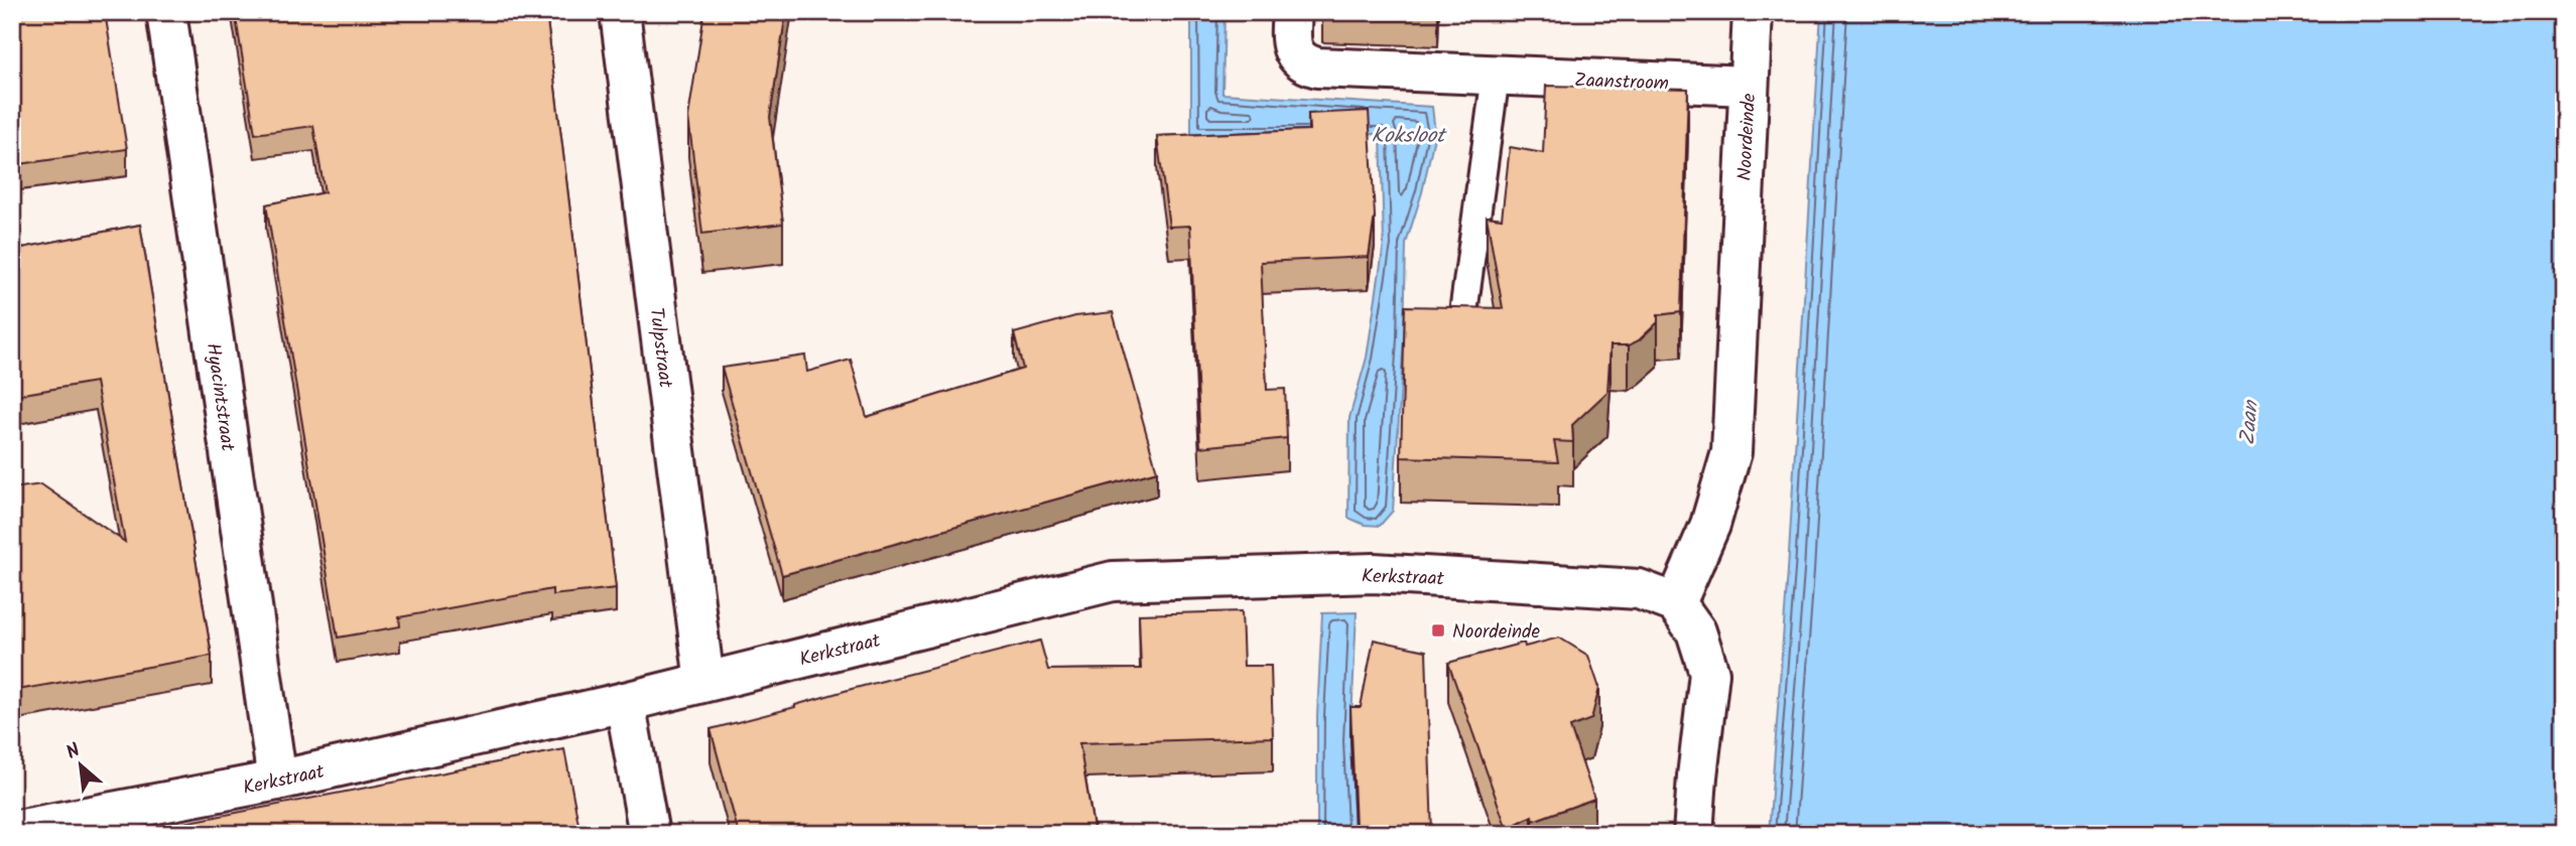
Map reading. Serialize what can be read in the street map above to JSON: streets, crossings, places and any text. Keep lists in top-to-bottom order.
{
  "streets": {
    "street": [
      "Zaanstroom",
      "Noordeinde",
      "Tulpstraat",
      "Hyacintstraat",
      "Kerkstraat"
    ]
  },
  "crossings": [
    ["Zaanstroom", "Noordeinde"],
    ["Noordeinde", "Kerkstraat"],
    ["Tulpstraat", "Kerkstraat"],
    ["Hyacintstraat", "Kerkstraat"]
  ],
  "water": ["Koksloot", "Zaan"],
  "places": {
    "transit": ["Noordeinde"]
  },
  "north": "top left"
}
